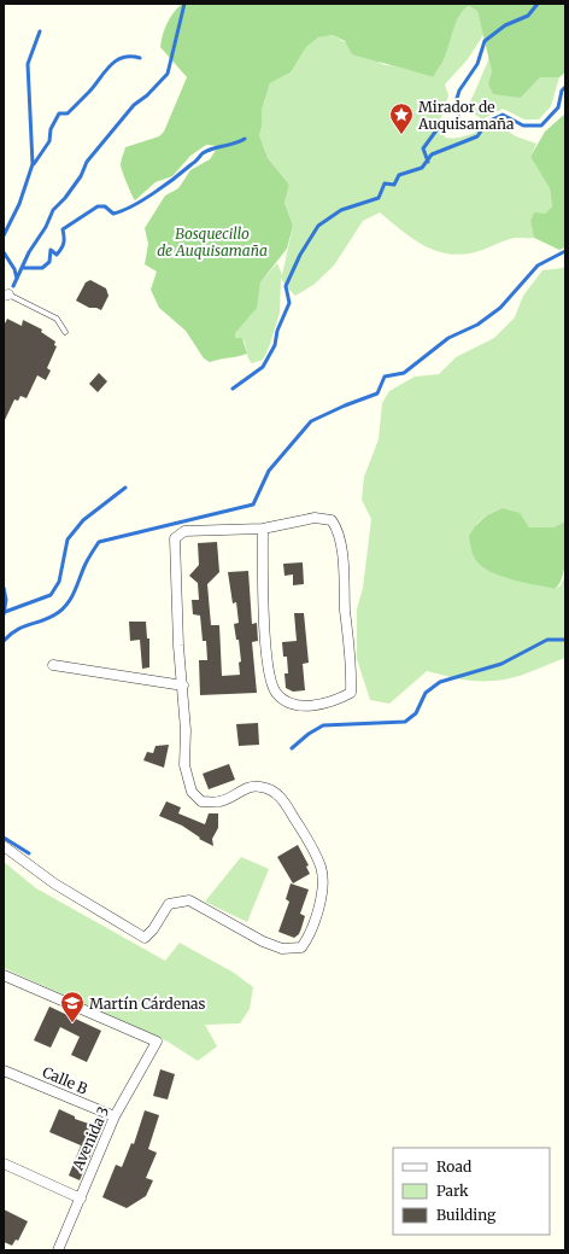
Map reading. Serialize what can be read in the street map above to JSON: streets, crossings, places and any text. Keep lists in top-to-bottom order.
{
  "streets": {
    "street": ["Calle B", "Avenida 3"]
  },
  "crossings": [
    ["Calle B", "Avenida 3"]
  ],
  "parks": ["Bosquecillo de Auquisamaña"],
  "places": {
    "place": ["Mirador de Auquisamaña"],
    "school or university": ["Martín Cárdenas"]
  },
  "legend": ["Road", "Park", "Building"]
}
